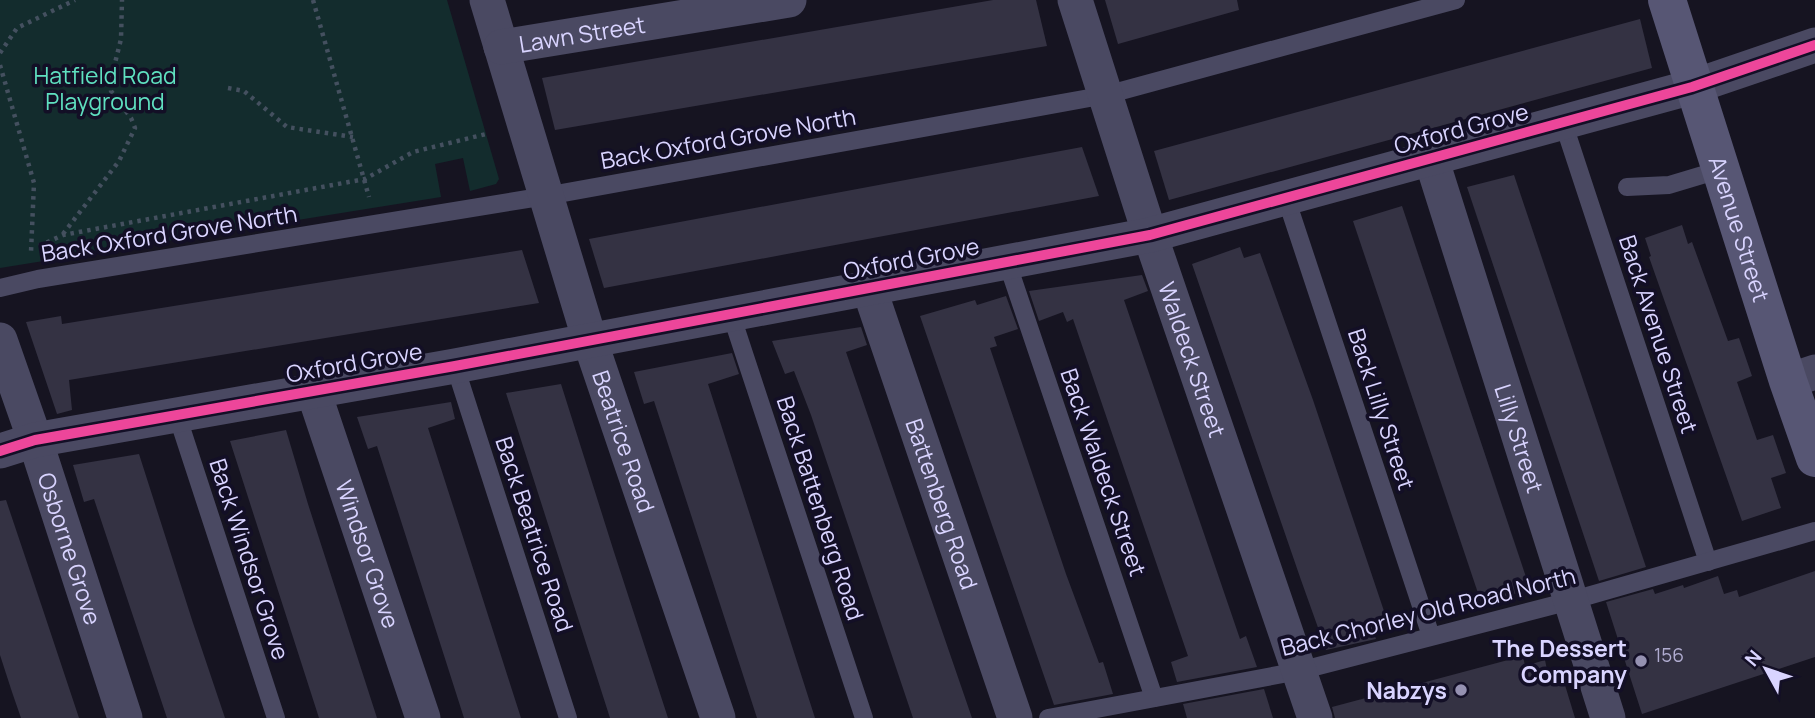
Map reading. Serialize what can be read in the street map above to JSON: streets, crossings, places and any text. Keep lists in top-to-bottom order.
{
  "streets": {
    "street": [
      "Lawn Street",
      "Oxford Grove",
      "Avenue Street",
      "Waldeck Street",
      "Lilly Street",
      "Beatrice Road",
      "Battenberg Road",
      "Osborne Grove",
      "Windsor Grove"
    ],
    "lane": [
      "Back Oxford Grove North",
      "Back Avenue Street",
      "Back Lilly Street",
      "Back Waldeck Street",
      "Back Battenberg Road",
      "Back Beatrice Road",
      "Back Windsor Grove",
      "Back Chorley Old Road North"
    ]
  },
  "crossings": [
    ["Lawn Street", "Beatrice Road"],
    ["Oxford Grove", "Avenue Street"],
    ["Oxford Grove", "Back Avenue Street"],
    ["Oxford Grove", "Waldeck Street"],
    ["Oxford Grove", "Back Lilly Street"],
    ["Oxford Grove", "Lilly Street"],
    ["Oxford Grove", "Beatrice Road"],
    ["Oxford Grove", "Back Waldeck Street"],
    ["Oxford Grove", "Battenberg Road"],
    ["Oxford Grove", "Back Battenberg Road"],
    ["Oxford Grove", "Back Beatrice Road"],
    ["Oxford Grove", "Osborne Grove"],
    ["Oxford Grove", "Windsor Grove"],
    ["Oxford Grove", "Back Windsor Grove"],
    ["Back Oxford Grove North", "Waldeck Street"],
    ["Back Oxford Grove North", "Beatrice Road"],
    ["Back Avenue Street", "Back Chorley Old Road North"],
    ["Waldeck Street", "Back Chorley Old Road North"],
    ["Back Lilly Street", "Back Chorley Old Road North"],
    ["Lilly Street", "Back Chorley Old Road North"],
    ["Back Waldeck Street", "Back Chorley Old Road North"]
  ],
  "parks": ["Hatfield Road Playground"],
  "places": ["The Dessert Company", "Nabzys"],
  "house_numbers": ["156"],
  "north": "top left"
}
